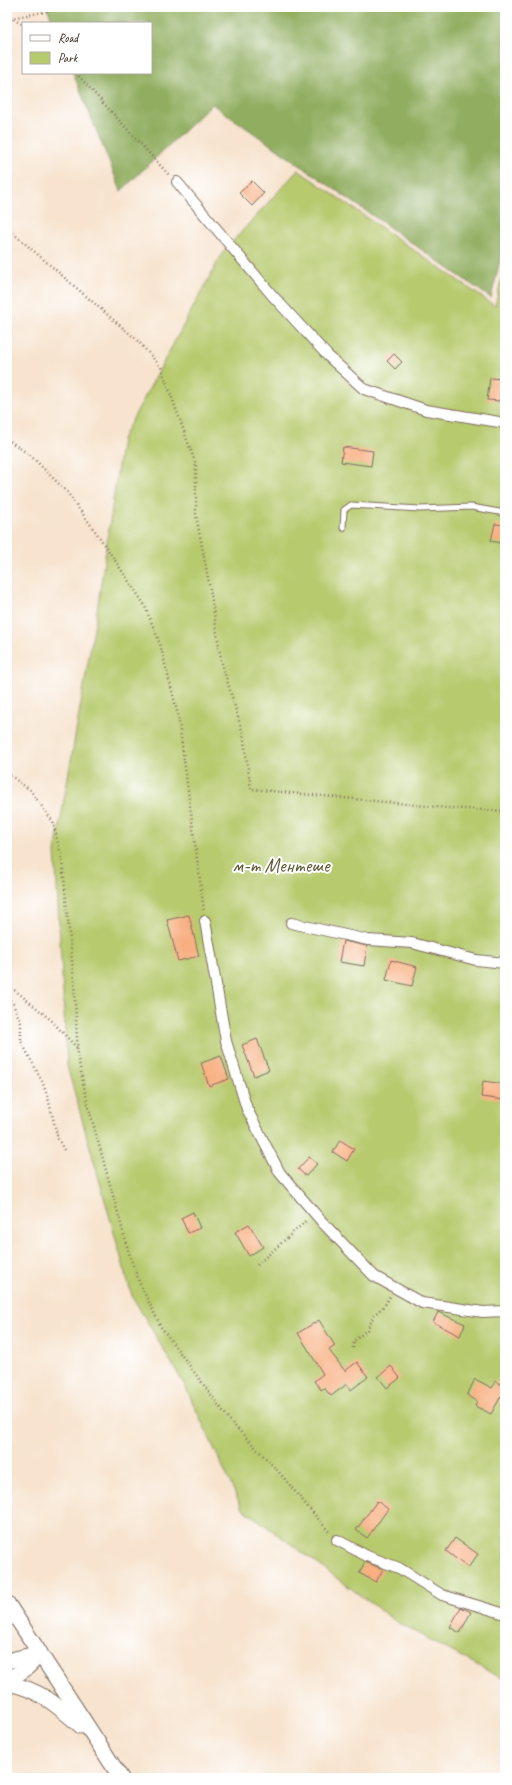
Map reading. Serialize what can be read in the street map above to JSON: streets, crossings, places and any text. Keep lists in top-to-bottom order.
{
  "parks": ["м-т Ментeше"],
  "legend": ["Road", "Park"]
}
